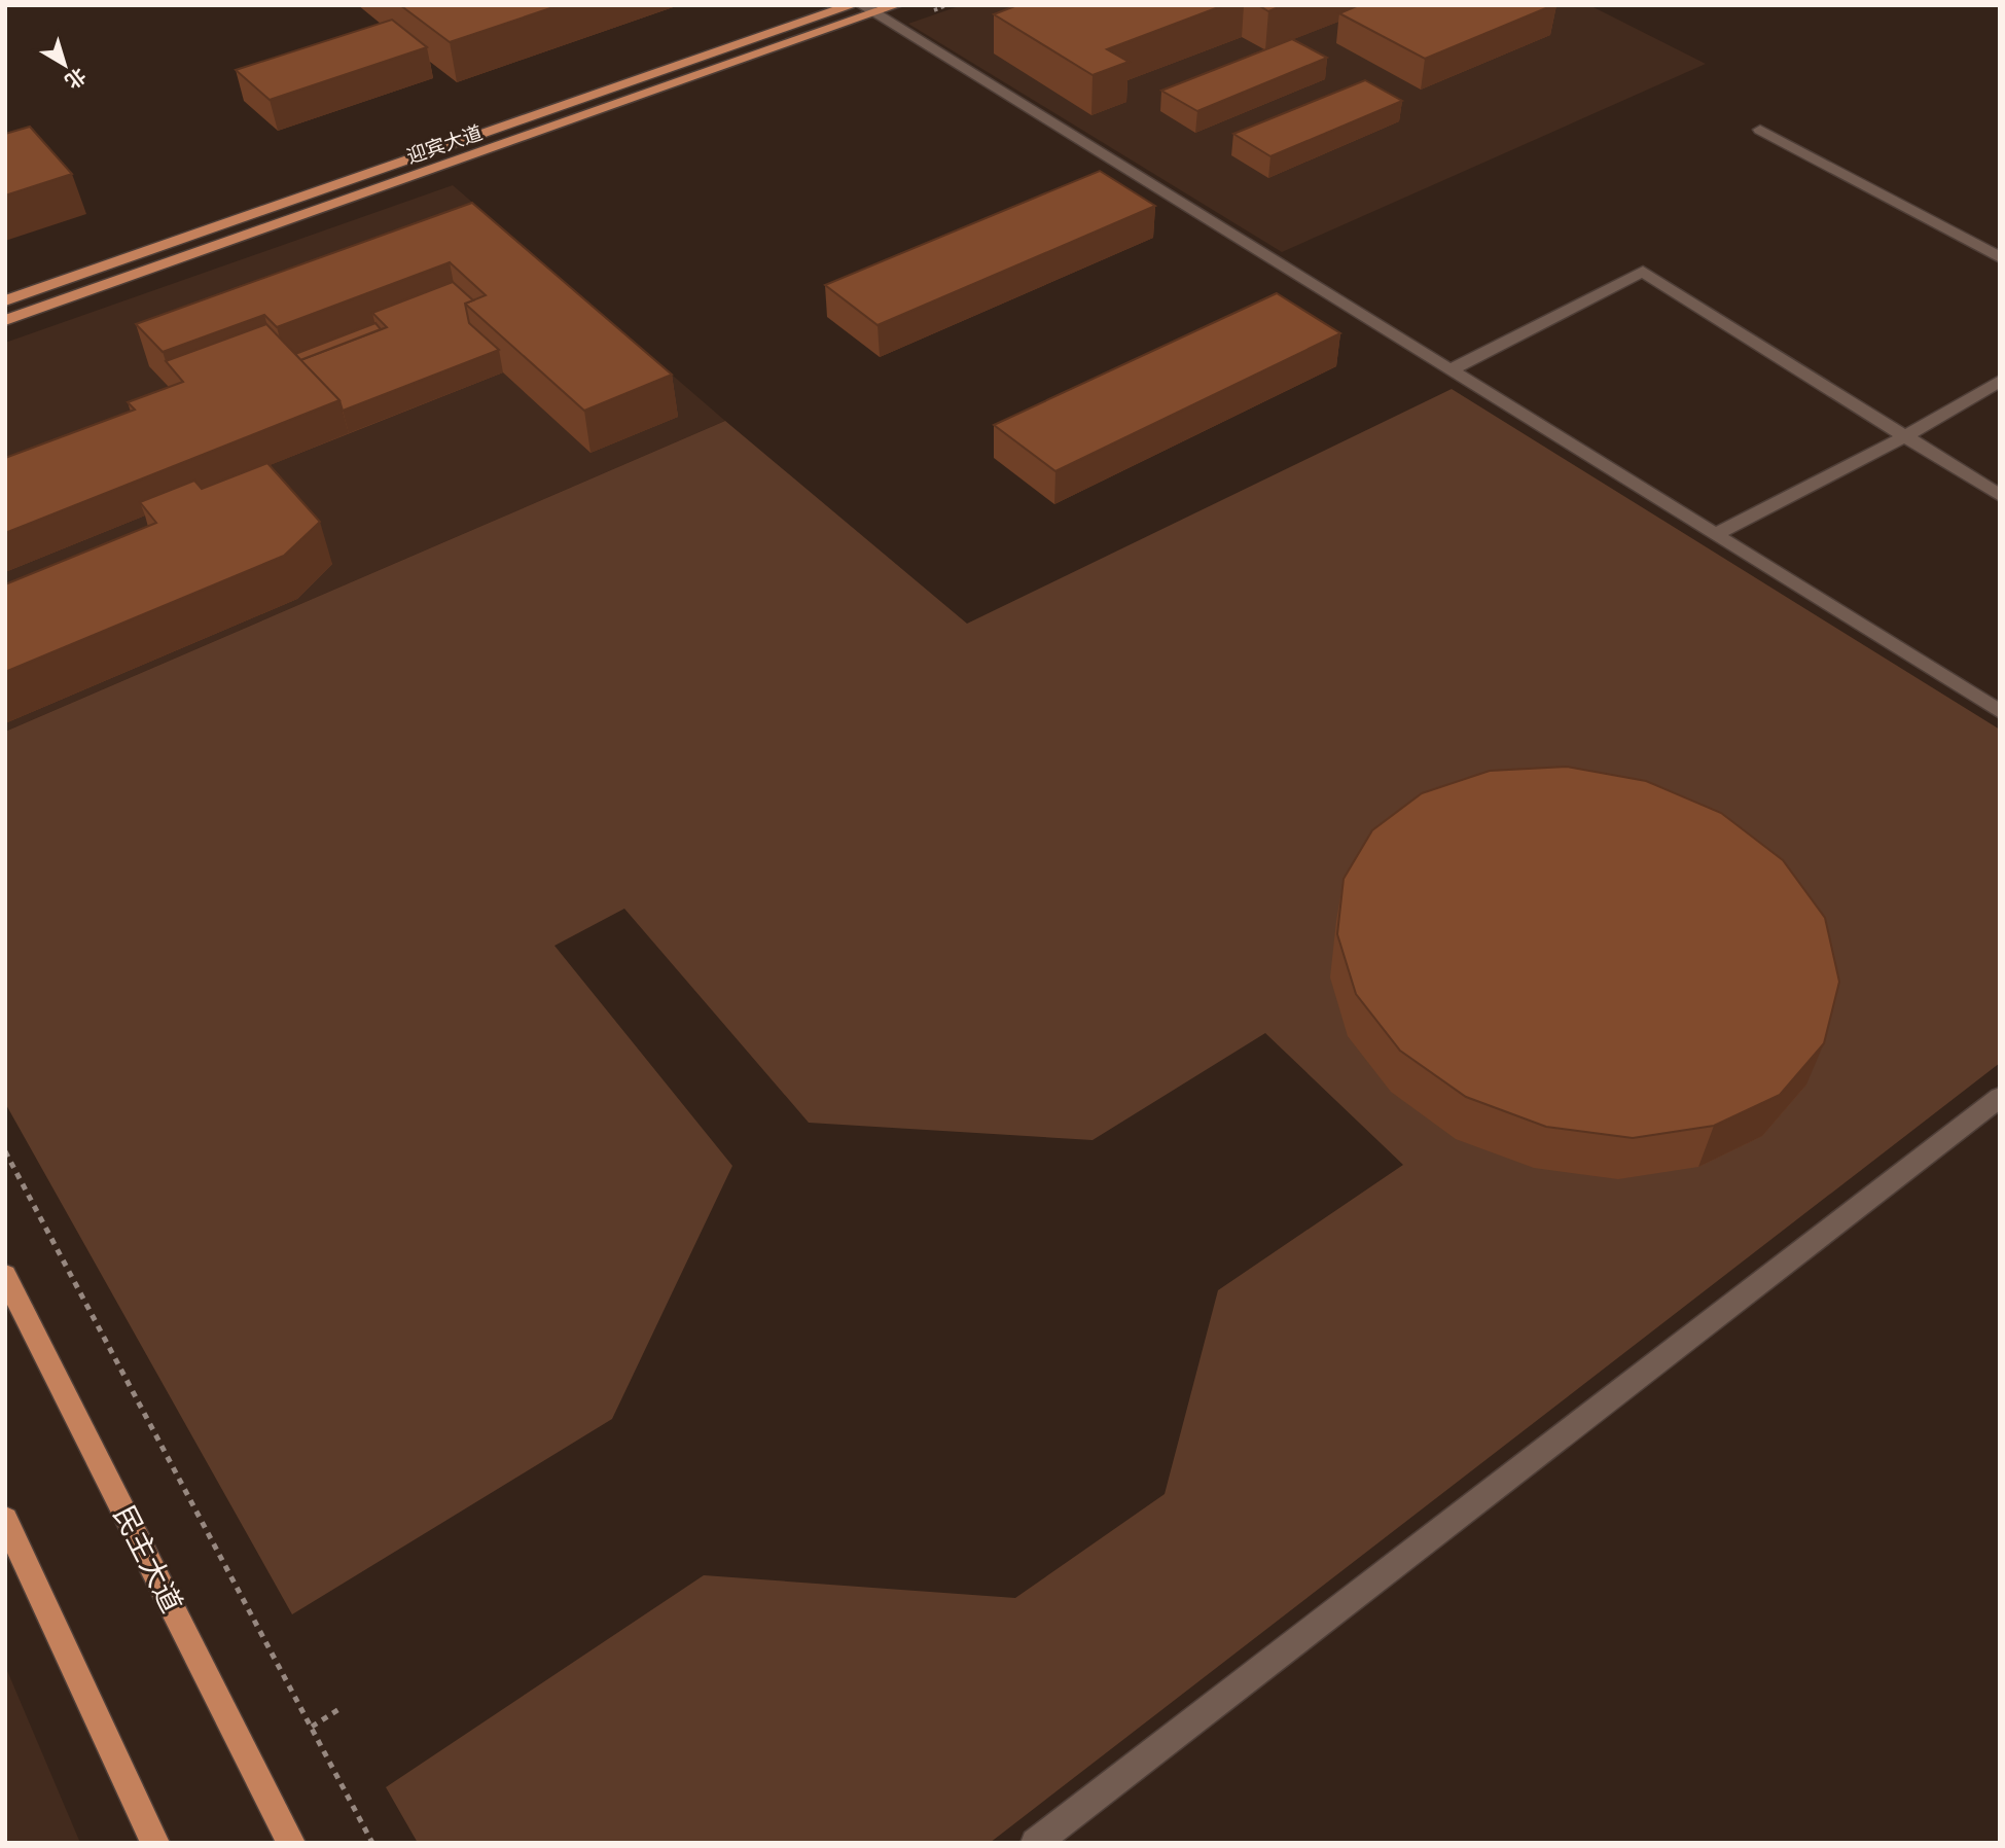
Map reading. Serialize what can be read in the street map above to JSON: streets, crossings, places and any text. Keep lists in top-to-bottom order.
{
  "streets": {
    "main road": ["迎宾大道", "民主大道"]
  },
  "north": "bottom right"
}
